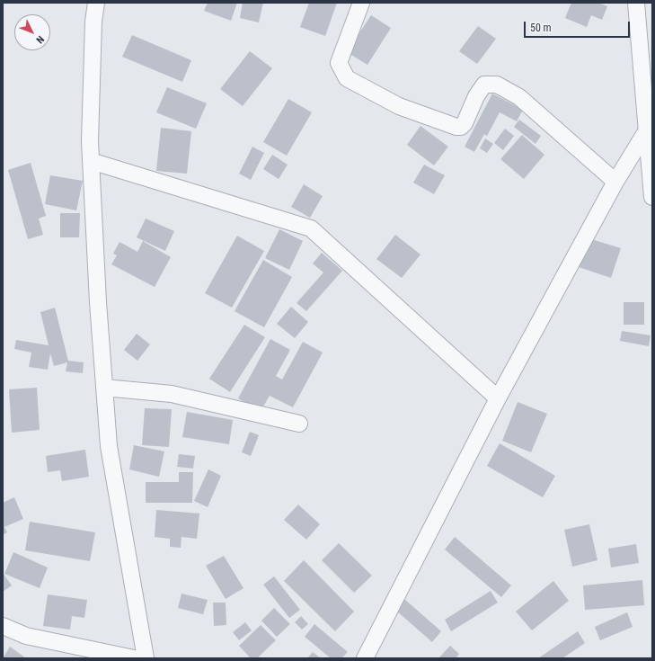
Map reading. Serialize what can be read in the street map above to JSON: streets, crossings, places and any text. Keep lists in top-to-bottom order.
{
  "scale_bar": "50 m",
  "north": "bottom right"
}
